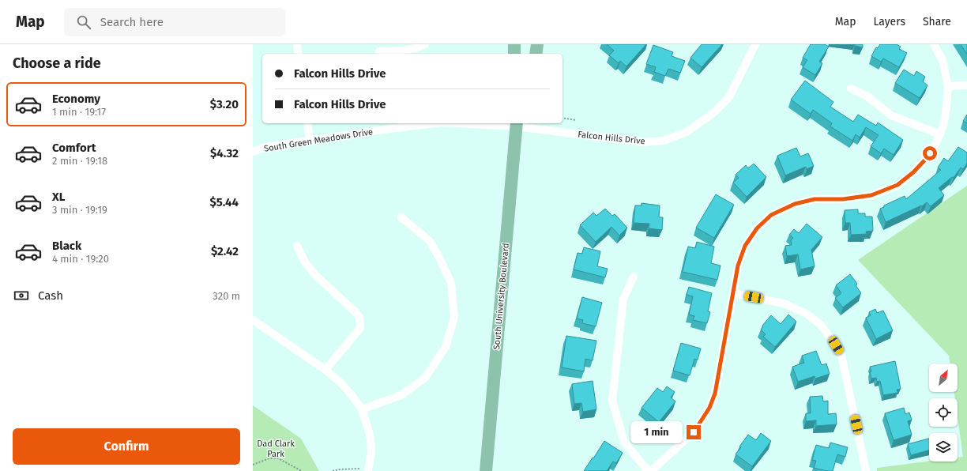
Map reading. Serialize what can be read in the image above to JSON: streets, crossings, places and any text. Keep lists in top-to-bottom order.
{
  "streets": {
    "main road": ["South University Boulevard"],
    "street": ["Falcon Hills Drive", "South Green Meadows Drive"]
  },
  "crossings": [
    ["Falcon Hills Drive", "South Green Meadows Drive"],
    ["Falcon Hills Drive", "South University Boulevard"],
    ["South Green Meadows Drive", "South University Boulevard"]
  ],
  "parks": ["Dad Clark Park"],
  "north": "top right",
  "page": {
    "header": "Map",
    "search": "Search here",
    "nav": ["Map", "Layers", "Share"],
    "heading": "Choose a ride",
    "banner": ["Falcon Hills Drive", "Falcon Hills Drive"],
    "list": [
      {
        "name": "Economy",
        "note": "1 min · 19:17",
        "value": "$3.20"
      },
      {
        "name": "Comfort",
        "note": "2 min · 19:18",
        "value": "$4.32"
      },
      {
        "name": "XL",
        "note": "3 min · 19:19",
        "value": "$5.44"
      },
      {
        "name": "Black",
        "note": "4 min · 19:20",
        "value": "$2.42"
      }
    ],
    "pay": ["Cash", "320 m"],
    "bubble": "1 min",
    "buttons": "Confirm"
  }
}
